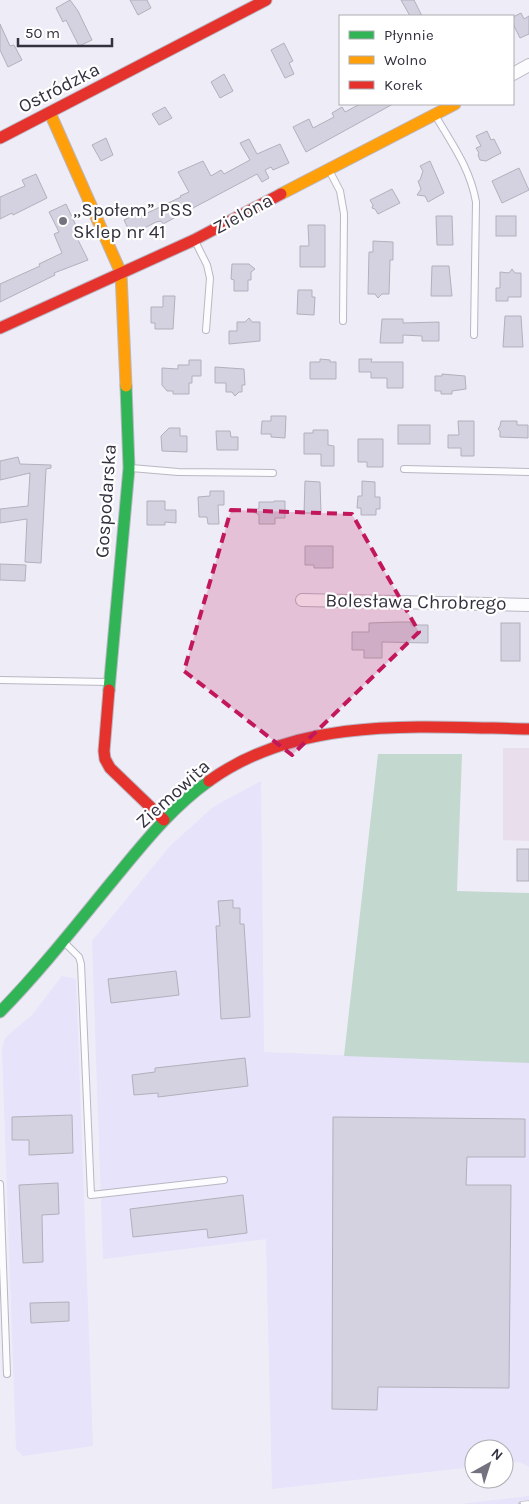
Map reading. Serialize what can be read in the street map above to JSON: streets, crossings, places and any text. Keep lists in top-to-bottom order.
{
  "streets": {
    "street": [
      "Ostródzka",
      "Zielona",
      "Gospodarska",
      "Bolesława Chrobrego",
      "Ziemowita"
    ]
  },
  "crossings": [
    ["Ostródzka", "Gospodarska"],
    ["Zielona", "Gospodarska"],
    ["Gospodarska", "Ziemowita"]
  ],
  "places": ["„Społem” PSS Sklep nr 41"],
  "legend": ["Płynnie", "Wolno", "Korek"],
  "scale_bar": "50 m",
  "north": "top right"
}
